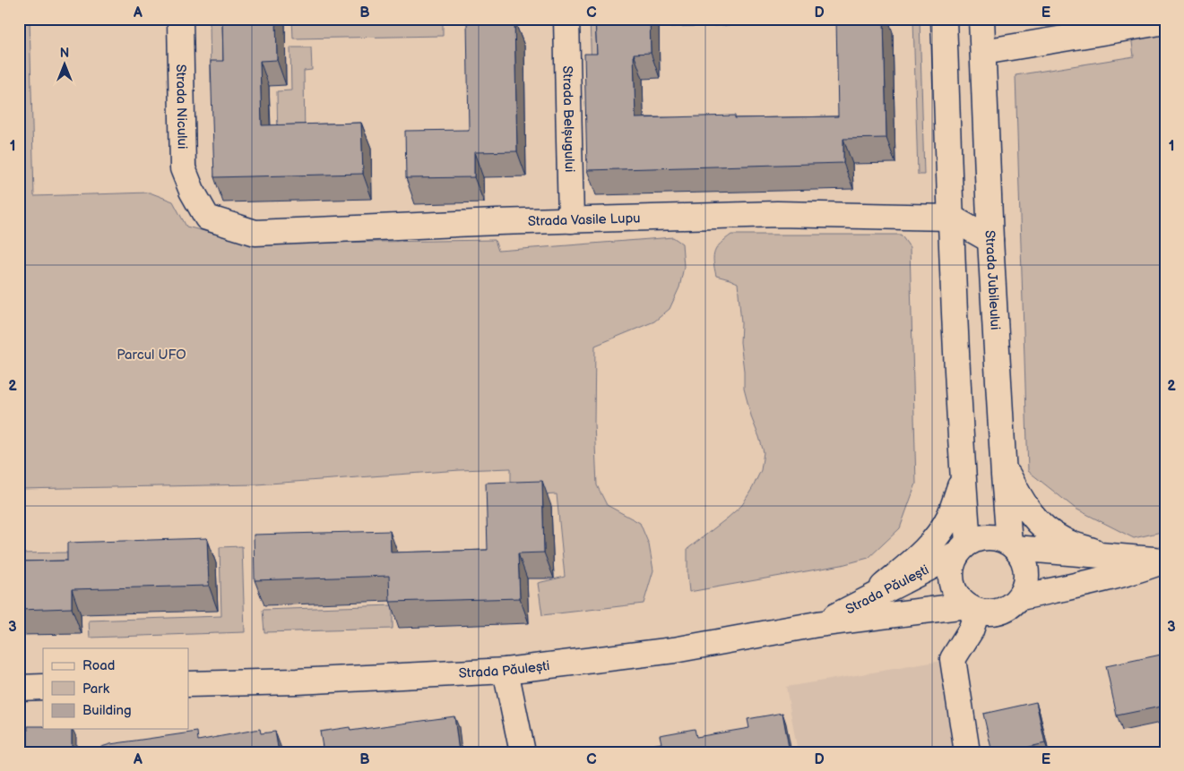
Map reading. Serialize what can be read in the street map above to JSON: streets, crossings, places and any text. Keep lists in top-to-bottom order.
{
  "streets": {
    "street": [
      "Strada Nicului",
      "Strada Belșugului",
      "Strada Vasile Lupu",
      "Strada Jubileului",
      "Strada Păulești"
    ]
  },
  "crossings": [
    ["Strada Nicului", "Strada Vasile Lupu"],
    ["Strada Belșugului", "Strada Vasile Lupu"],
    ["Strada Vasile Lupu", "Strada Jubileului"],
    ["Strada Jubileului", "Strada Păulești"]
  ],
  "parks": ["Parcul UFO"],
  "legend": ["Road", "Park", "Building"],
  "north": "top",
  "grid": {
    "columns": [
      "A",
      "B",
      "C",
      "D",
      "E"
    ],
    "rows": ["1", "2", "3"]
  }
}
